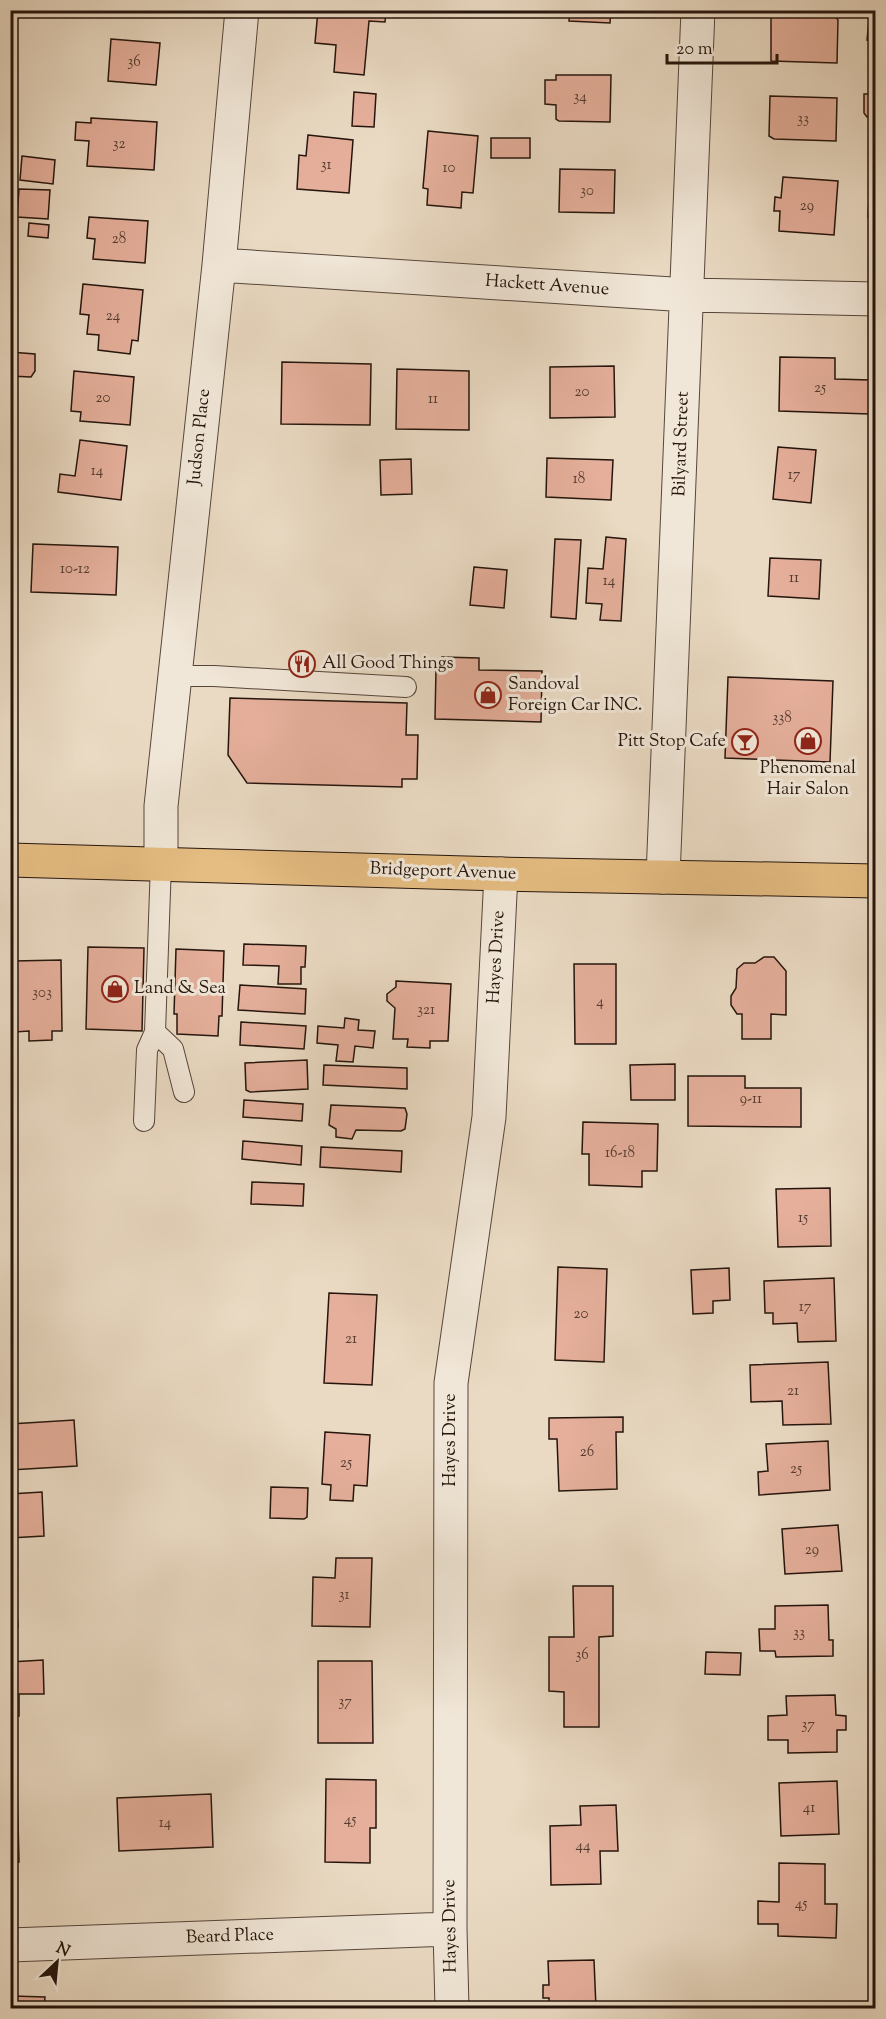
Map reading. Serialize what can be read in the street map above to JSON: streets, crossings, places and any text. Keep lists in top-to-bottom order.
{
  "streets": {
    "main road": ["Bridgeport Avenue"],
    "street": [
      "Hackett Avenue",
      "Judson Place",
      "Bilyard Street",
      "Hayes Drive",
      "Beard Place"
    ]
  },
  "crossings": [
    ["Hackett Avenue", "Judson Place"],
    ["Hackett Avenue", "Bilyard Street"],
    ["Judson Place", "Bridgeport Avenue"],
    ["Bilyard Street", "Bridgeport Avenue"],
    ["Bridgeport Avenue", "Hayes Drive"],
    ["Hayes Drive", "Beard Place"]
  ],
  "places": {
    "restaurant": ["All Good Things"],
    "shop": ["Sandoval Foreign Car INC.", "Phenomenal Hair Salon", "Land & Sea"],
    "bar": ["Pitt Stop Cafe"]
  },
  "house_numbers": [
    "36",
    "34",
    "33",
    "32",
    "31",
    "10",
    "30",
    "29",
    "28",
    "24",
    "25",
    "20",
    "20",
    "11",
    "14",
    "17",
    "18",
    "10-12",
    "11",
    "14",
    "338",
    "303",
    "4",
    "321",
    "9-11",
    "16-18",
    "15",
    "17",
    "20",
    "21",
    "21",
    "26",
    "25",
    "25",
    "29",
    "31",
    "33",
    "36",
    "37",
    "37",
    "41",
    "45",
    "14",
    "44",
    "45"
  ],
  "scale_bar": "20 m",
  "north": "top right"
}
